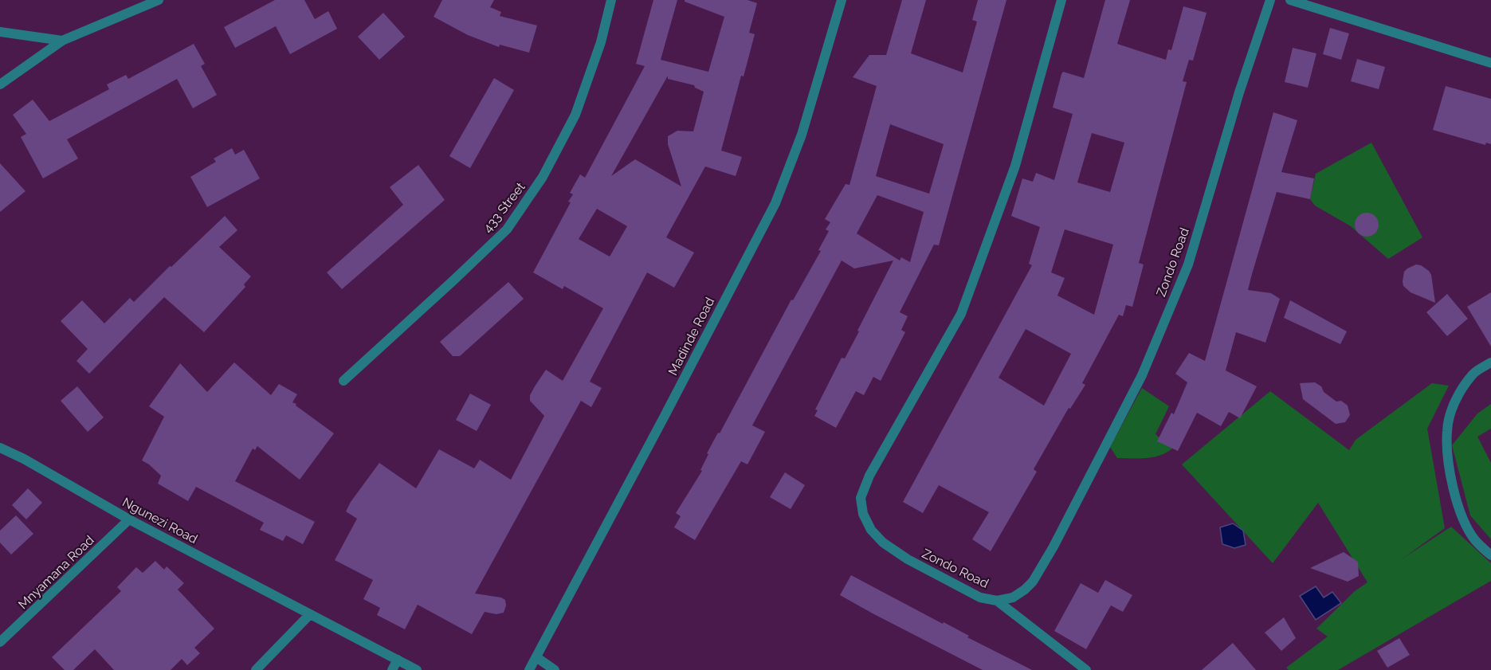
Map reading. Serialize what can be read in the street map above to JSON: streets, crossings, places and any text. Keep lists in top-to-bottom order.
{
  "streets": {
    "street": [
      "433 Street",
      "Zondo Road",
      "Madinde Road",
      "Ngunezi Road",
      "Mnyamana Road"
    ]
  },
  "crossings": [
    ["Ngunezi Road", "Mnyamana Road"]
  ]
}
